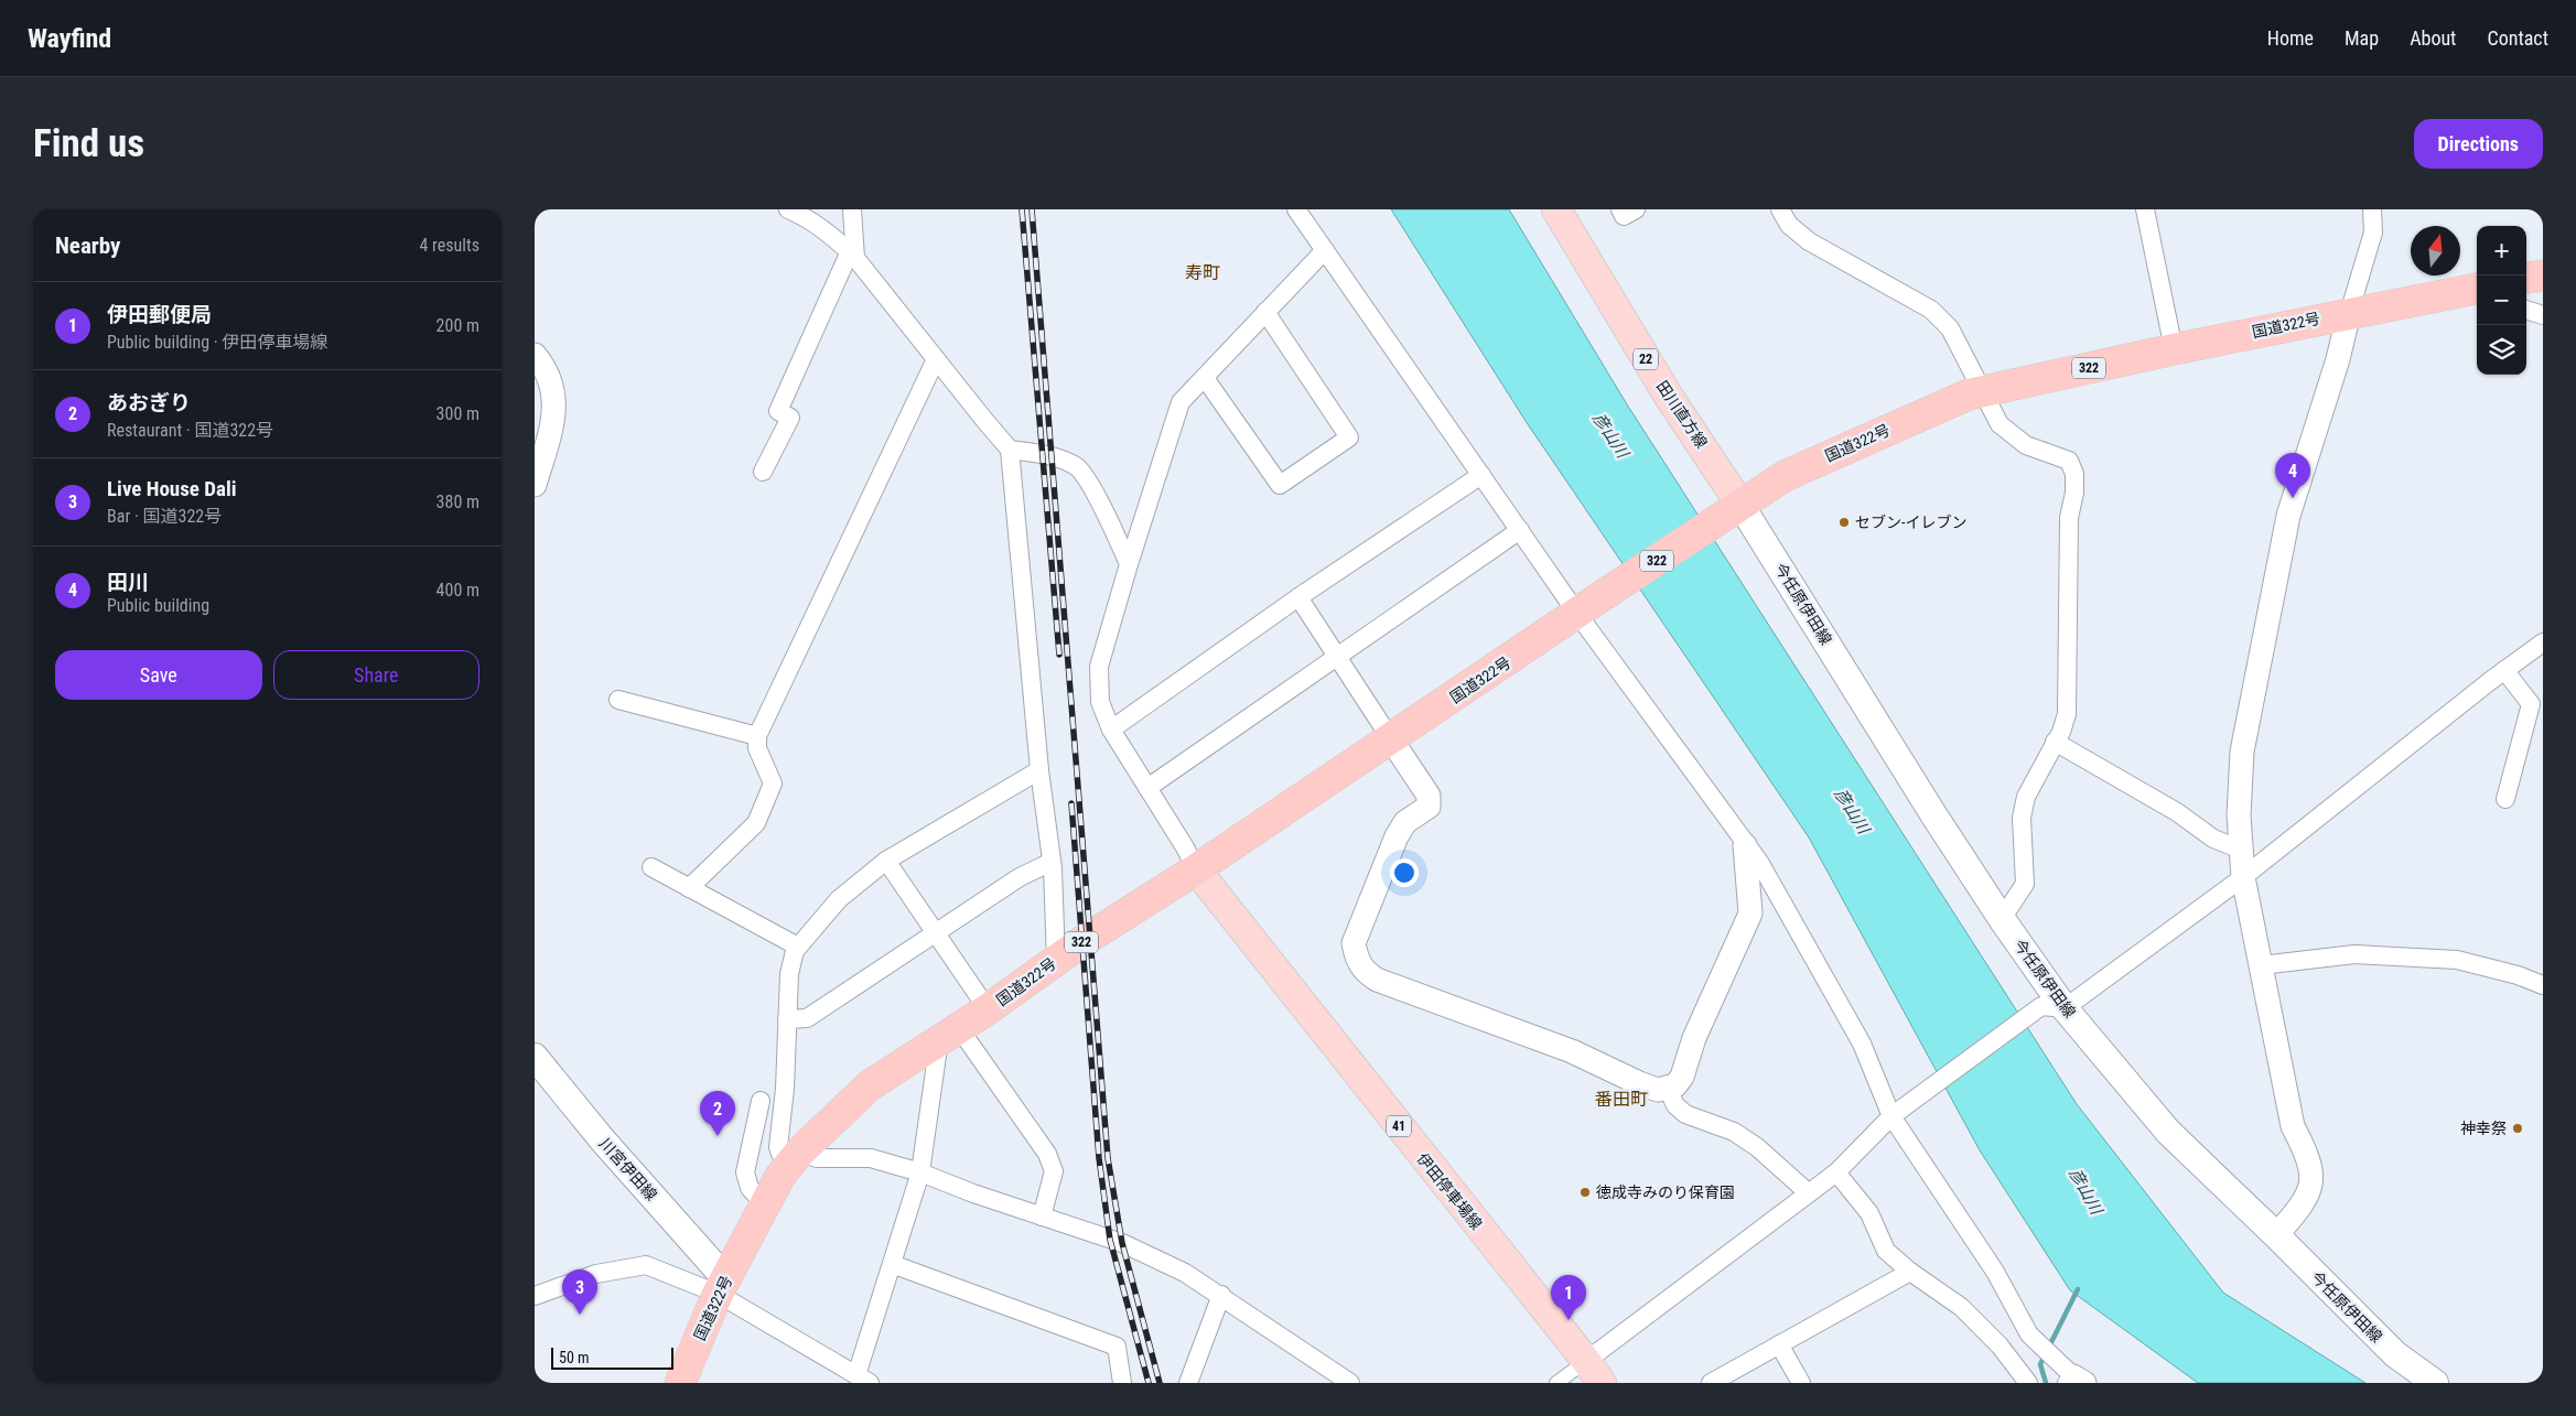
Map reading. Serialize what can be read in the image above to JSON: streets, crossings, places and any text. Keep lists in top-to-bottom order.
{
  "streets": {
    "highway": ["国道322号", "322"],
    "main road": [
      "22",
      "田川直方線",
      "今任原伊田線",
      "41",
      "川宮伊田線",
      "伊田停車場線"
    ]
  },
  "crossings": [
    ["国道322号", "田川直方線"],
    ["国道322号", "今任原伊田線"],
    ["国道322号", "川宮伊田線"],
    ["国道322号", "伊田停車場線"],
    ["田川直方線", "今任原伊田線"]
  ],
  "districts": ["寿町", "番田町"],
  "water": ["彦山川"],
  "places": ["セブン-イレブン", "神幸祭", "徳成寺みのり保育園"],
  "scale_bar": "50 m",
  "north": "top",
  "page": {
    "header": "Wayfind",
    "nav": [
      "Home",
      "Map",
      "About",
      "Contact"
    ],
    "buttons": [
      "Directions",
      ["Save", "Share"]
    ],
    "title": "Find us",
    "heading": ["Nearby", "4 results"],
    "map_buttons": ["+", "−"],
    "list": [
      {
        "mark": "1",
        "name": "伊田郵便局",
        "note": "Public building · 伊田停車場線",
        "value": "200 m"
      },
      {
        "mark": "2",
        "name": "あおぎり",
        "note": "Restaurant · 国道322号",
        "value": "300 m"
      },
      {
        "mark": "3",
        "name": "Live House Dali",
        "note": "Bar · 国道322号",
        "value": "380 m"
      },
      {
        "mark": "4",
        "name": "田川",
        "note": "Public building",
        "value": "400 m"
      }
    ],
    "pins": [
      "4",
      "2",
      "3",
      "1"
    ],
    "scale": "50 m"
  }
}
